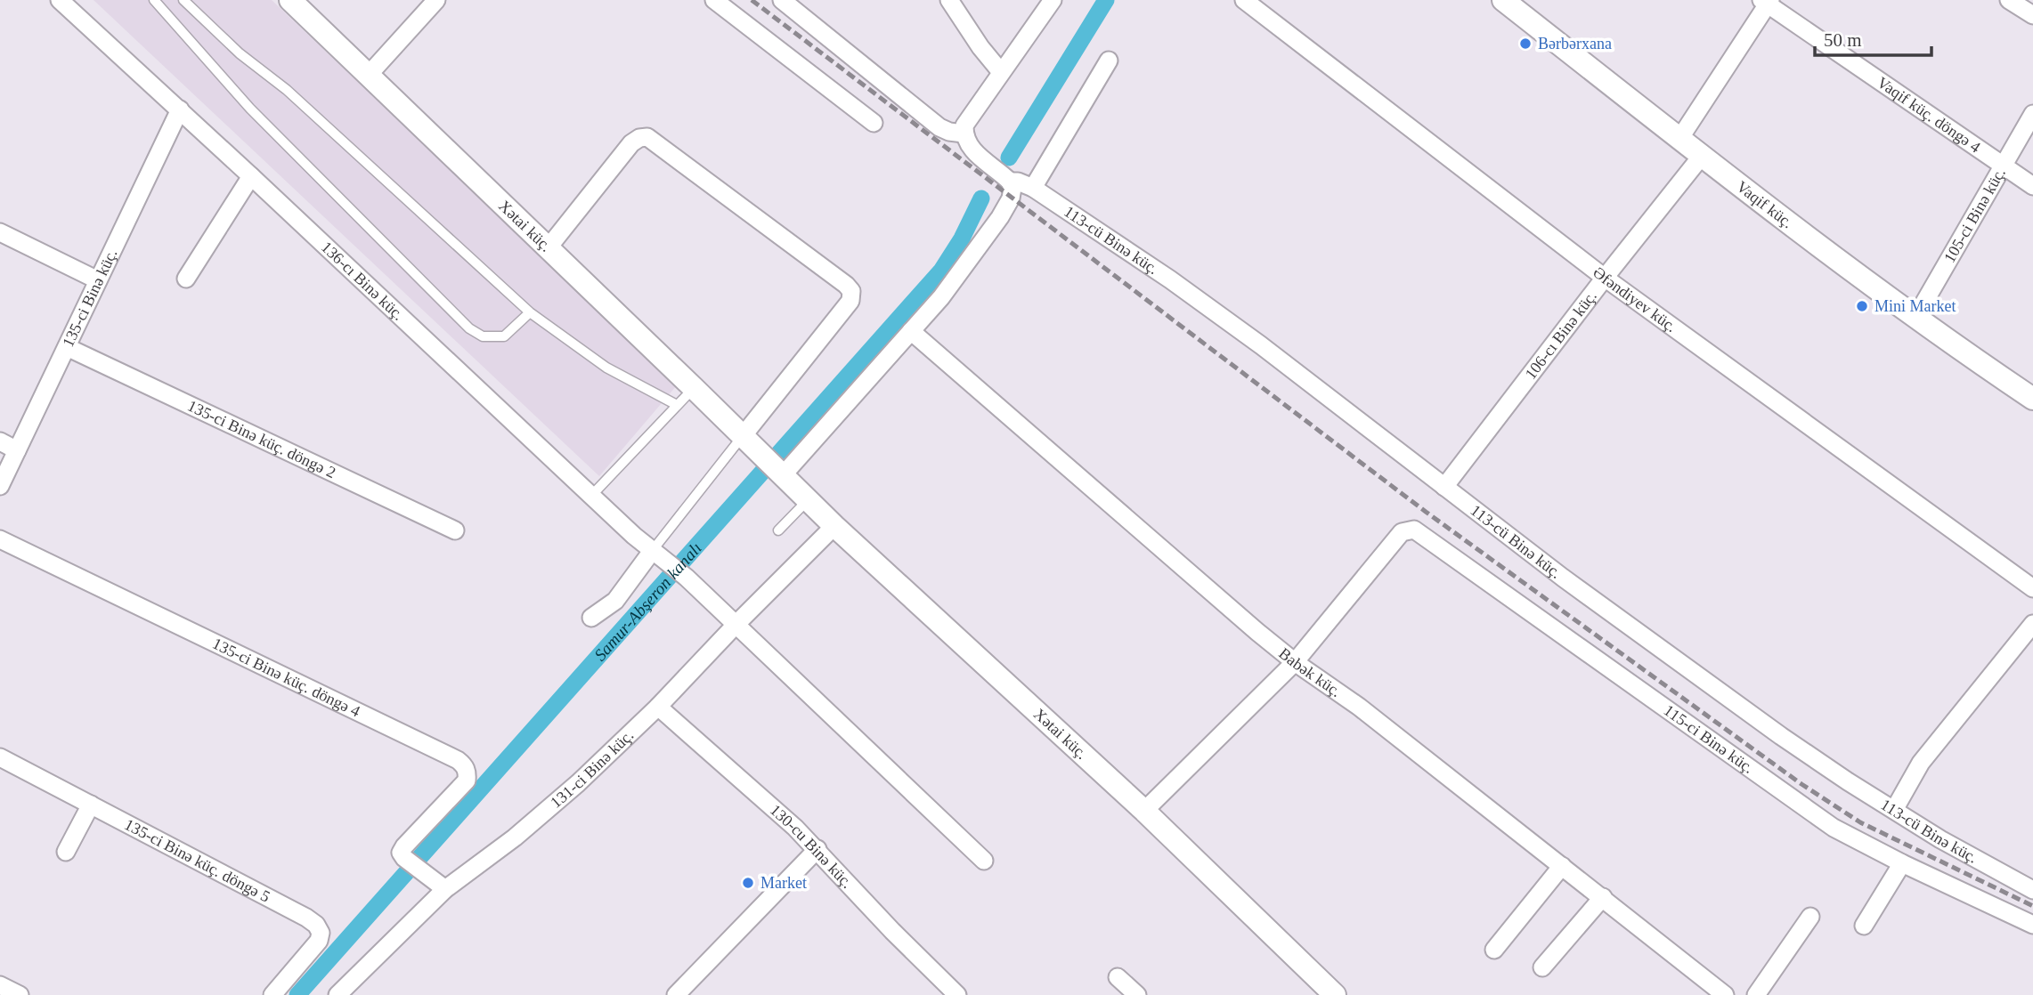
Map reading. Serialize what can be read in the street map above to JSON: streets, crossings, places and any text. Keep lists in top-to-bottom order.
{
  "streets": {
    "street": [
      "Vaqif küç. döngə 4",
      "Vaqif küç.",
      "105-ci Binə küç.",
      "Xətai küç.",
      "113-cü Binə küç.",
      "136-cı Binə küç.",
      "135-ci Binə küç.",
      "Əfəndiyev küç.",
      "106-cı Binə küç.",
      "135-ci Binə küç. döngə 2",
      "Babək küç.",
      "135-ci Binə küç. döngə 4",
      "115-ci Binə küç.",
      "131-ci Binə küç.",
      "130-cu Binə küç.",
      "135-ci Binə küç. döngə 5"
    ]
  },
  "crossings": [
    ["Vaqif küç. döngə 4", "105-ci Binə küç."],
    ["Vaqif küç.", "105-ci Binə küç."],
    ["Vaqif küç.", "106-cı Binə küç."],
    ["Xətai küç.", "131-ci Binə küç."],
    ["113-cü Binə küç.", "106-cı Binə küç."],
    ["136-cı Binə küç.", "135-ci Binə küç."],
    ["136-cı Binə küç.", "131-ci Binə küç."],
    ["135-ci Binə küç.", "135-ci Binə küç. döngə 2"],
    ["Əfəndiyev küç.", "106-cı Binə küç."],
    ["Babək küç.", "115-ci Binə küç."],
    ["135-ci Binə küç. döngə 4", "131-ci Binə küç."],
    ["131-ci Binə küç.", "130-cu Binə küç."]
  ],
  "water": ["Samur-Abşeron kanalı"],
  "places": ["Bərbərxana", "Mini Market", "Market"],
  "scale_bar": "50 m"
}
